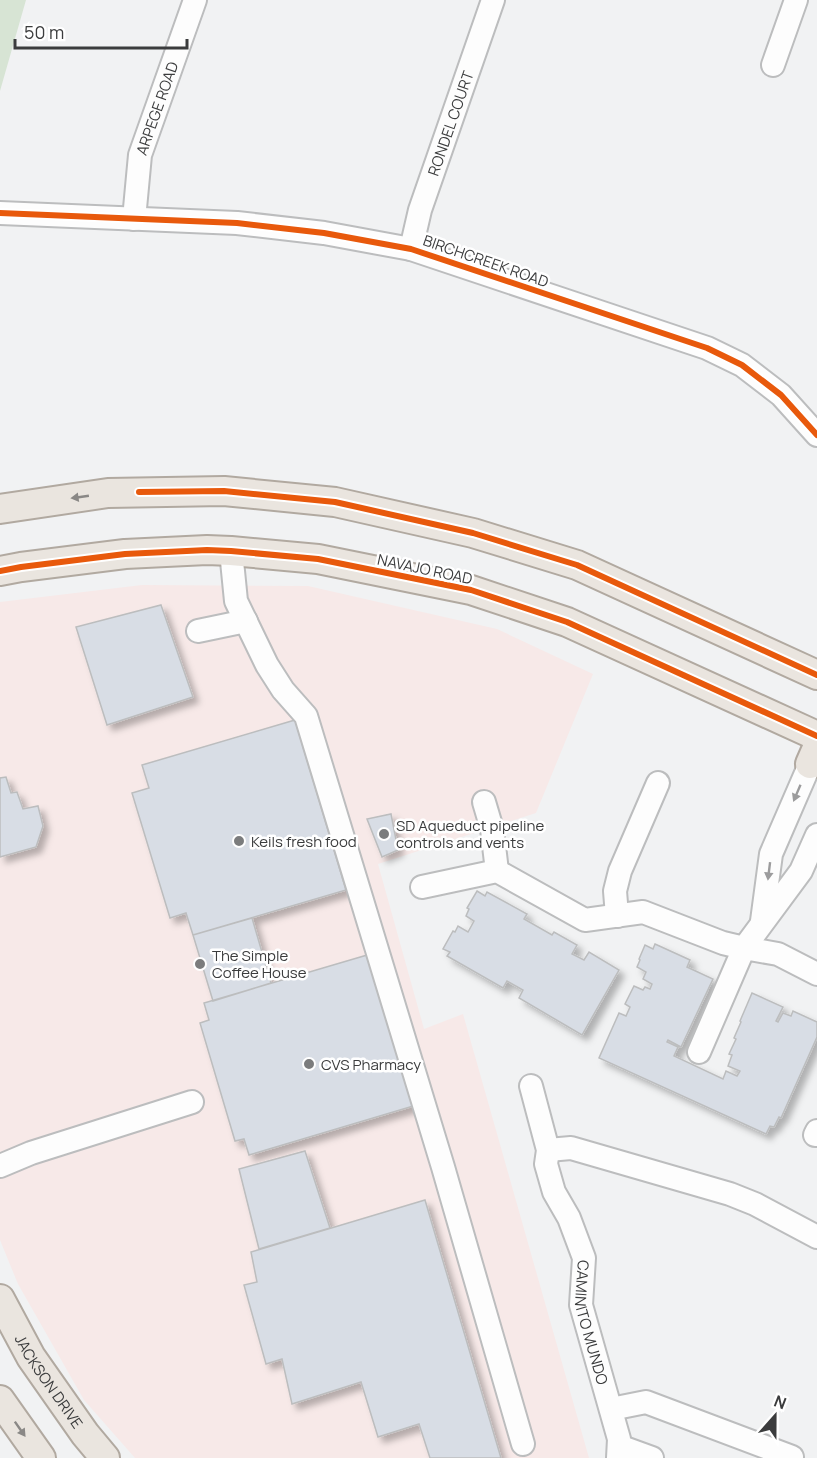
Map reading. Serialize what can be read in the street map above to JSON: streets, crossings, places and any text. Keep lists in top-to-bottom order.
{
  "streets": {
    "main road": ["NAVAJO ROAD", "JACKSON DRIVE"],
    "street": [
      "ARPEGE ROAD",
      "RONDEL COURT",
      "BIRCHCREEK ROAD",
      "CAMINITO MUNDO"
    ]
  },
  "crossings": [
    ["ARPEGE ROAD", "BIRCHCREEK ROAD"],
    ["RONDEL COURT", "BIRCHCREEK ROAD"]
  ],
  "places": [
    "SD Aqueduct pipeline controls and vents",
    "Keils fresh food",
    "The Simple Coffee House",
    "CVS Pharmacy"
  ],
  "scale_bar": "50 m",
  "north": "top"
}
